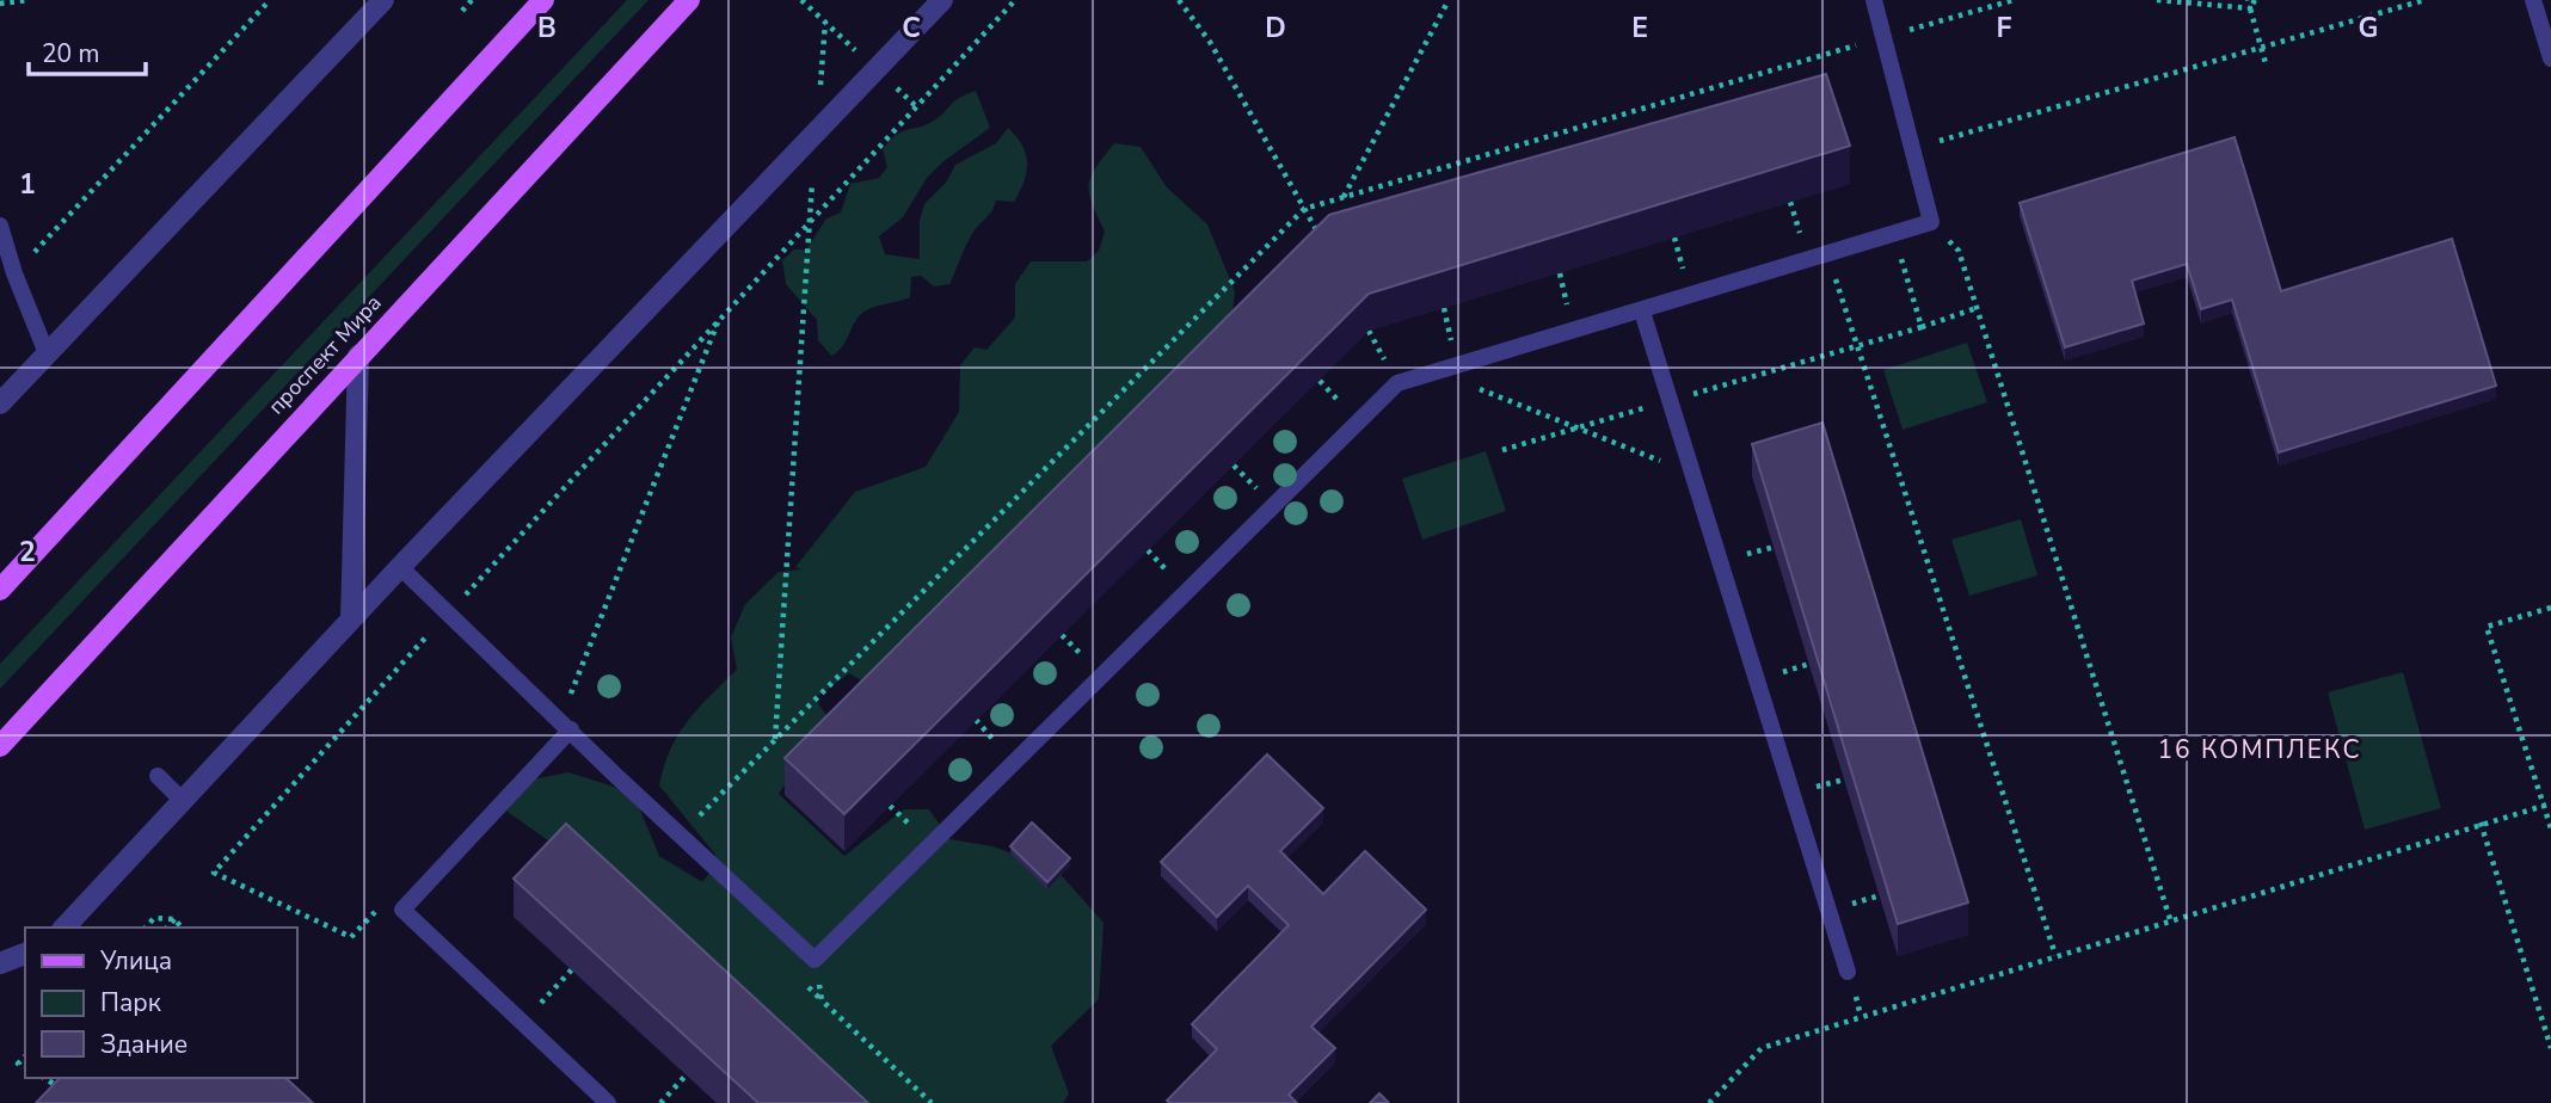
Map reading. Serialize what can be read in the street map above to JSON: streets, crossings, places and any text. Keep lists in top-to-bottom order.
{
  "streets": {
    "main road": ["проспект Мира"]
  },
  "districts": ["16 КОМПЛЕКС"],
  "legend": ["Улица", "Парк", "Здание"],
  "scale_bar": "20 m",
  "grid": {
    "columns": [
      "B",
      "C",
      "D",
      "E",
      "F",
      "G"
    ],
    "rows": ["1", "2"]
  }
}
